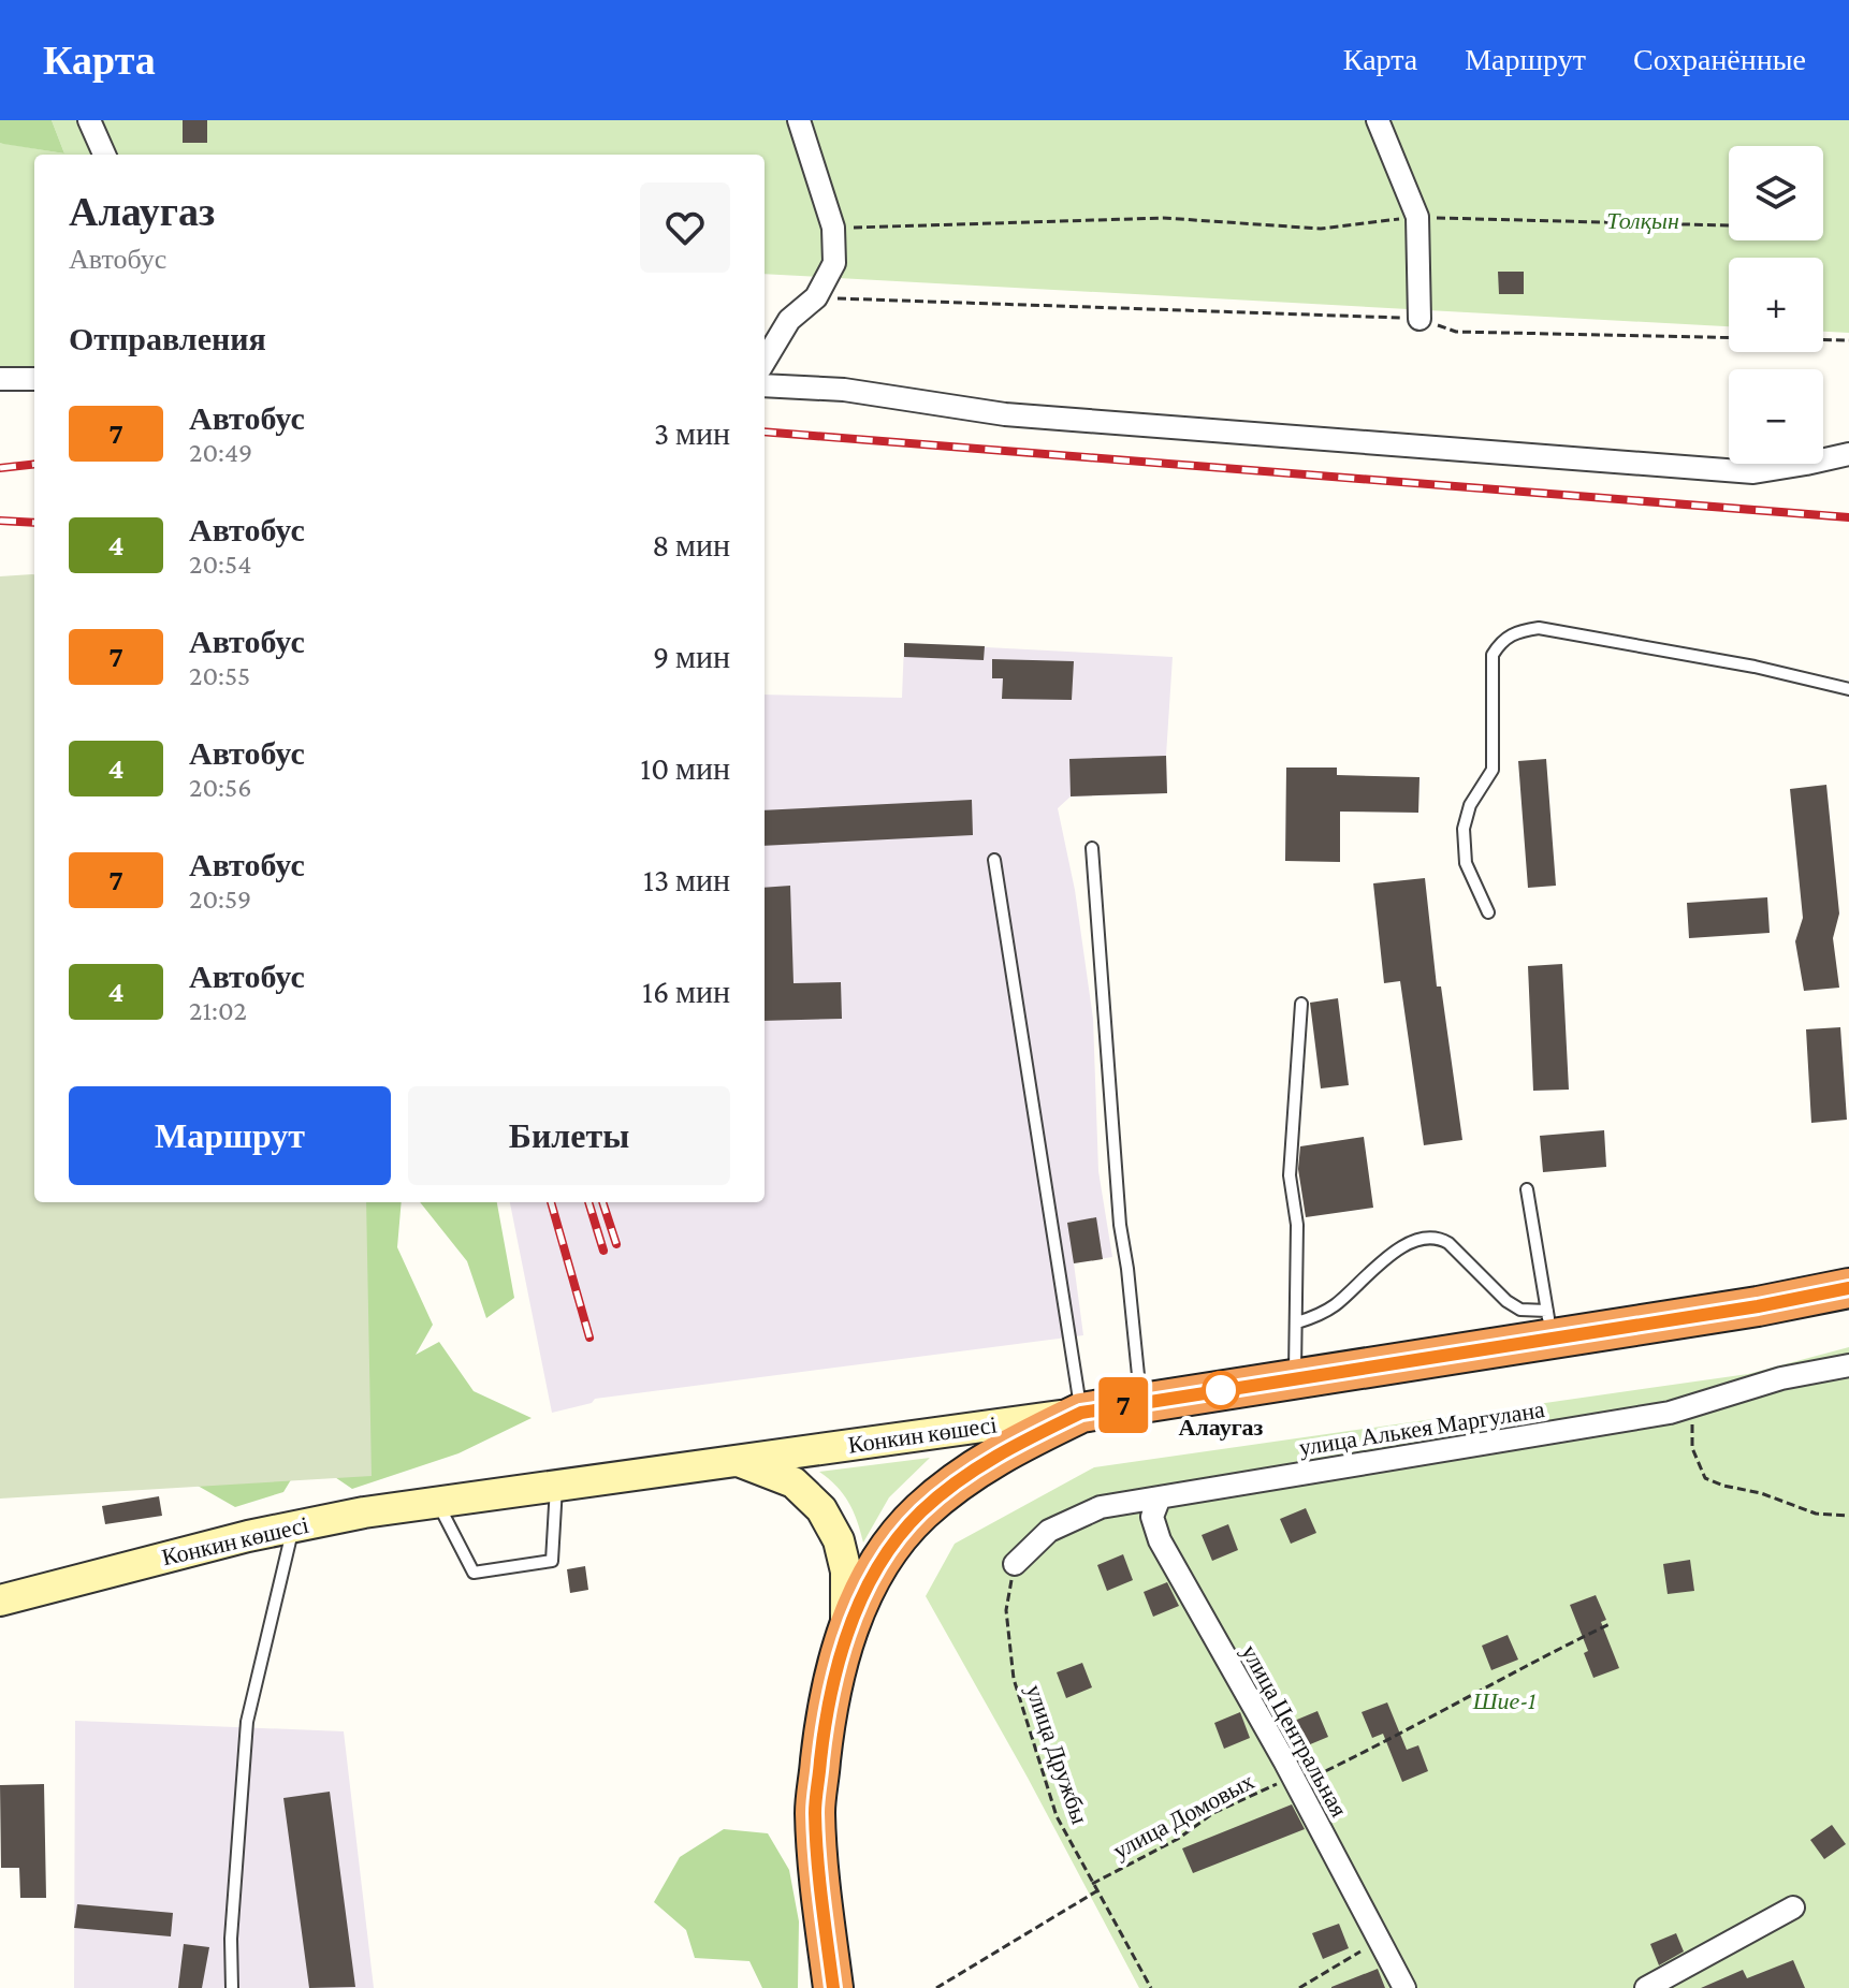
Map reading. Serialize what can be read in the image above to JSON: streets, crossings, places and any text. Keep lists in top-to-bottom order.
{
  "streets": {
    "highway": ["Конкин көшесі"],
    "street": ["улица Алькея Маргулана", "улица Центральная"],
    "path": ["улица Дружбы", "улица Домовых"]
  },
  "crossings": [
    ["улица Алькея Маргулана", "улица Центральная"],
    ["улица Алькея Маргулана", "улица Дружбы"],
    ["улица Центральная", "улица Домовых"],
    ["улица Дружбы", "улица Домовых"]
  ],
  "parks": ["Толқын", "Шие-1"],
  "places": ["Алаугаз"],
  "lines": ["bus line 7"],
  "page": {
    "header": "Карта",
    "nav": ["Карта", "Маршрут", "Сохранённые"],
    "on_map": "7",
    "map_buttons": ["+", "−"],
    "heading": [
      ["Алаугаз", "Автобус"],
      "Отправления"
    ],
    "list": [
      {
        "mark": "7",
        "name": "Автобус",
        "note": "20:49",
        "value": "3 мин"
      },
      {
        "mark": "4",
        "name": "Автобус",
        "note": "20:54",
        "value": "8 мин"
      },
      {
        "mark": "7",
        "name": "Автобус",
        "note": "20:55",
        "value": "9 мин"
      },
      {
        "mark": "4",
        "name": "Автобус",
        "note": "20:56",
        "value": "10 мин"
      },
      {
        "mark": "7",
        "name": "Автобус",
        "note": "20:59",
        "value": "13 мин"
      },
      {
        "mark": "4",
        "name": "Автобус",
        "note": "21:02",
        "value": "16 мин"
      }
    ],
    "buttons": ["Маршрут", "Билеты"]
  }
}
